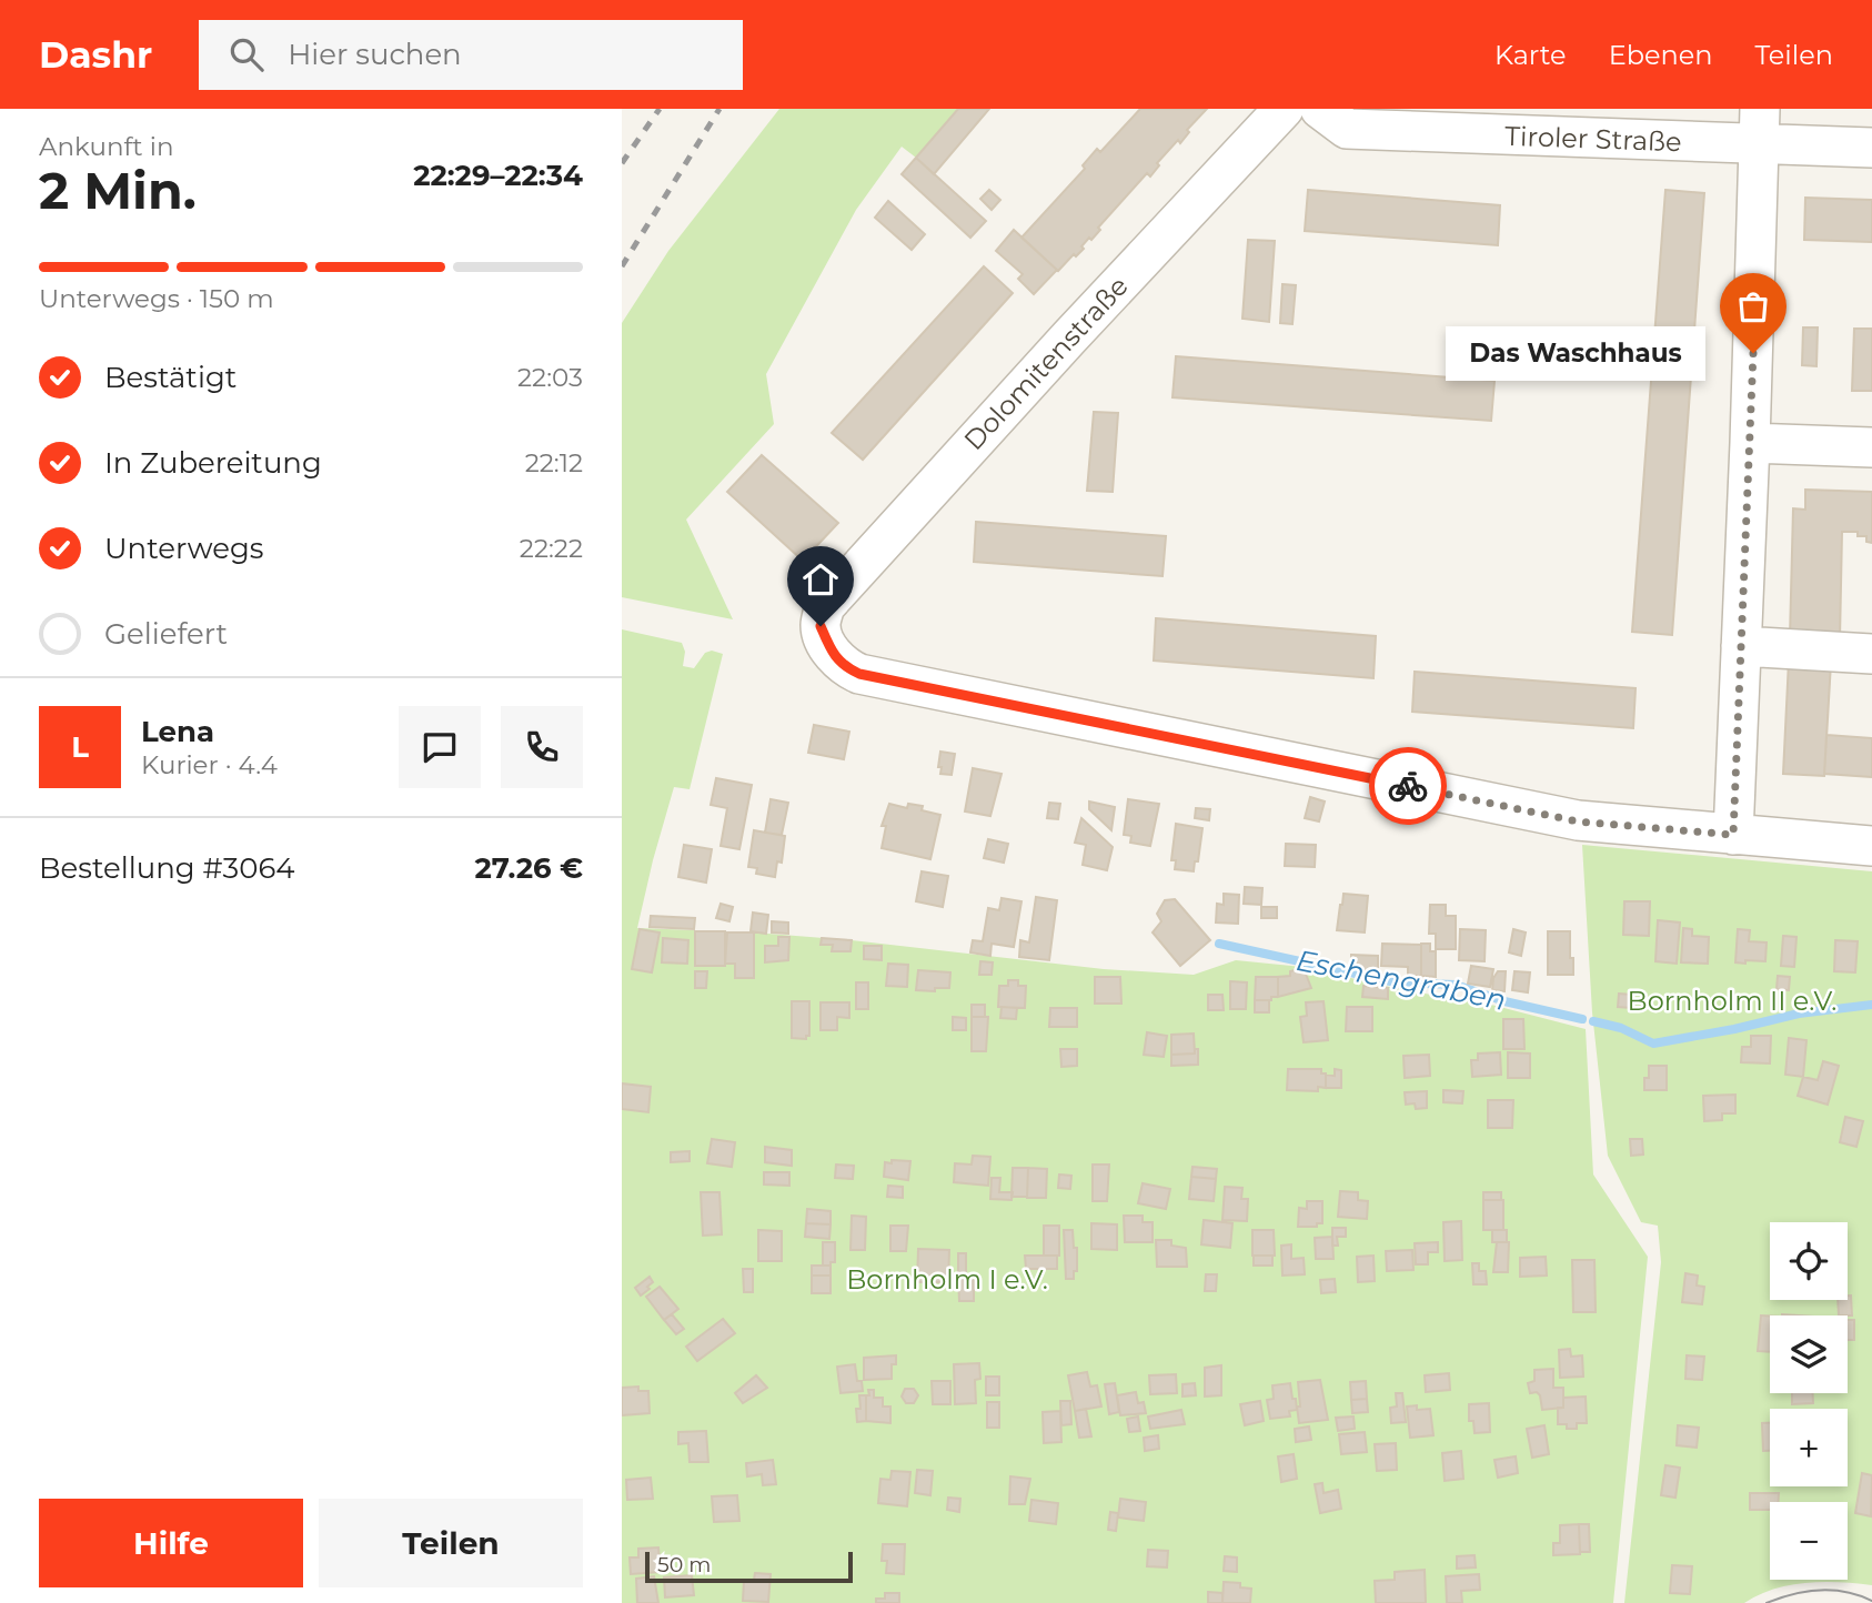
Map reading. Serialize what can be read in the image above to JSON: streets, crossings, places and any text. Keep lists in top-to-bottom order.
{
  "streets": {
    "street": ["Tiroler Straße", "Dolomitenstraße"]
  },
  "water": ["Eschengraben"],
  "parks": ["Bornholm II e.V.", "Bornholm I e.V."],
  "places": ["Das Waschhaus"],
  "scale_bar": "50 m",
  "page": {
    "header": "Dashr",
    "search": "Hier suchen",
    "nav": ["Karte", "Ebenen", "Teilen"],
    "heading": ["2 Min.", "Ankunft in", "22:29–22:34"],
    "panel": [
      "Lena",
      "Kurier · 4.4",
      "Bestellung #3064",
      "27.26 €"
    ],
    "bar": "Unterwegs · 150 m",
    "bubble": "Das Waschhaus",
    "list": [
      ["Bestätigt", "22:03"],
      ["In Zubereitung", "22:12"],
      ["Unterwegs", "22:22"],
      "Geliefert"
    ],
    "round": "L",
    "map_buttons": ["+", "−"],
    "buttons": ["Hilfe", "Teilen"],
    "scale": "50 m"
  }
}
